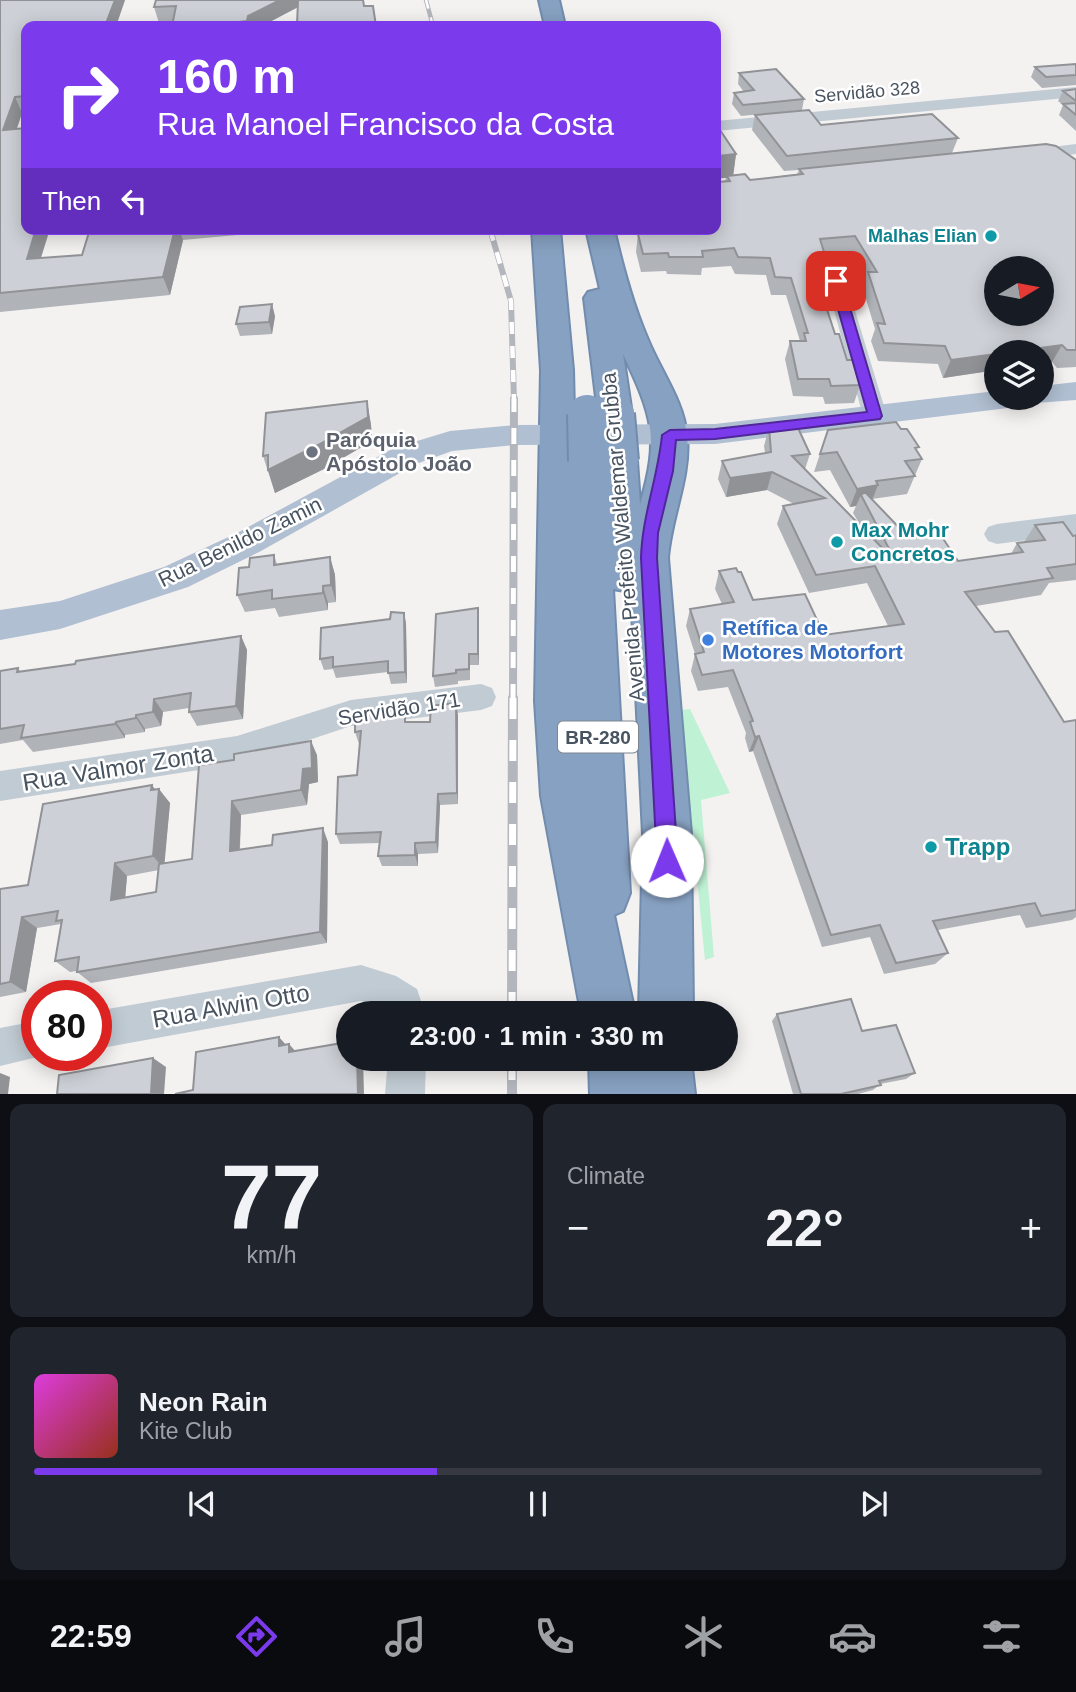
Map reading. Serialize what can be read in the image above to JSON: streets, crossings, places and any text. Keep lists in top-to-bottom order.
{
  "streets": {
    "highway": ["Avenida Prefeito Waldemar Grubba", "BR-280"],
    "main road": ["Rua Benildo Zamin"],
    "street": [
      "Servidão 328",
      "Servidão 171",
      "Rua Valmor Zonta",
      "Rua Alwin Otto"
    ]
  },
  "crossings": [
    ["Avenida Prefeito Waldemar Grubba", "Rua Benildo Zamin"],
    ["Servidão 171", "Rua Valmor Zonta"]
  ],
  "places": [
    "Malhas Elian",
    "Paróquia Apóstolo João",
    "Max Mohr Concretos",
    "Retífica de Motores Motorfort",
    "Trapp"
  ],
  "north": "right",
  "page": {
    "turn": ["160 m", "Rua Manoel Francisco da Costa"],
    "then": "Then",
    "limit": "80",
    "trip": "23:00 · 1 min · 330 m",
    "tile": [
      ["77", "km/h"],
      "Climate"
    ],
    "heat": ["−", "22°", "+"],
    "song": ["Neon Rain", "Kite Club"],
    "tabs": "22:59"
  }
}
